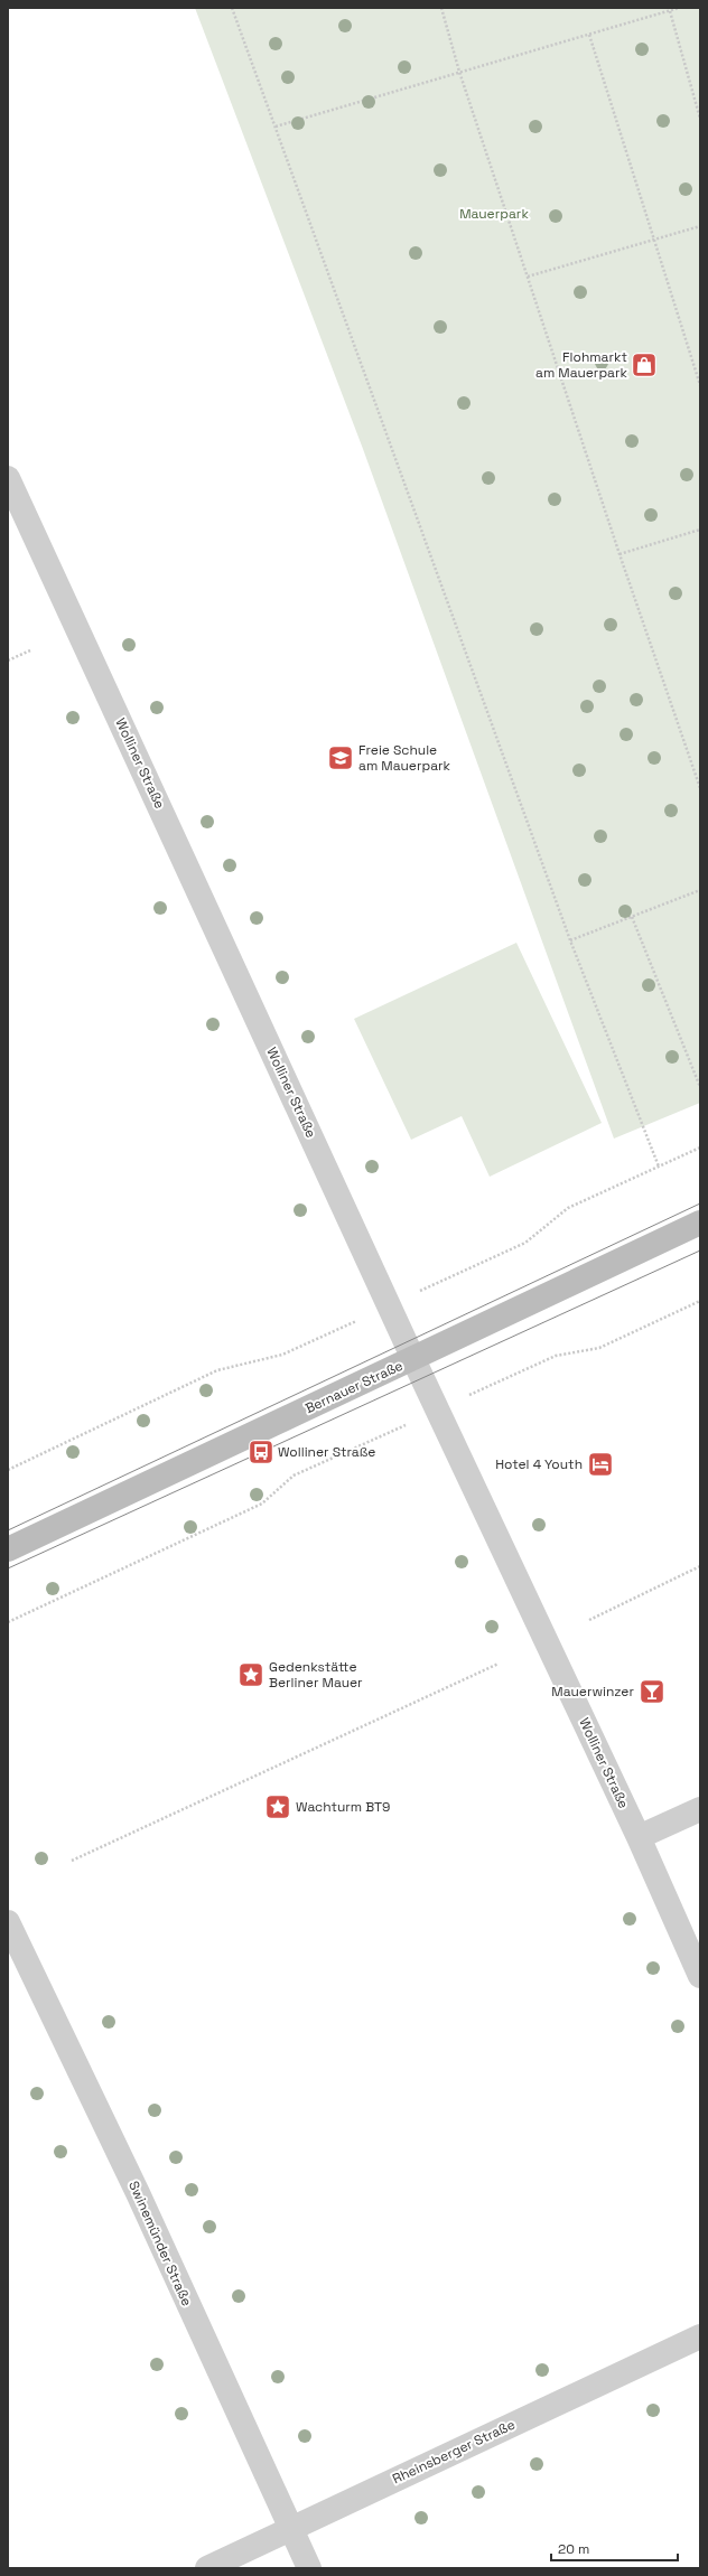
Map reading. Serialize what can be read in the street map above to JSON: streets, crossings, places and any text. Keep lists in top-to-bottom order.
{
  "streets": {
    "main road": ["Bernauer Straße"],
    "street": ["Wolliner Straße", "Swinemünder Straße", "Rheinsberger Straße"]
  },
  "crossings": [
    ["Wolliner Straße", "Bernauer Straße"],
    ["Swinemünder Straße", "Rheinsberger Straße"]
  ],
  "parks": ["Mauerpark"],
  "places": {
    "shop": ["Flohmarkt am Mauerpark"],
    "school or university": ["Freie Schule am Mauerpark"],
    "bus stop": ["Wolliner Straße"],
    "hotel": ["Hotel 4 Youth"],
    "place": ["Gedenkstätte Berliner Mauer", "Wachturm BT9"],
    "bar": ["Mauerwinzer"]
  },
  "scale_bar": "20 m"
}
